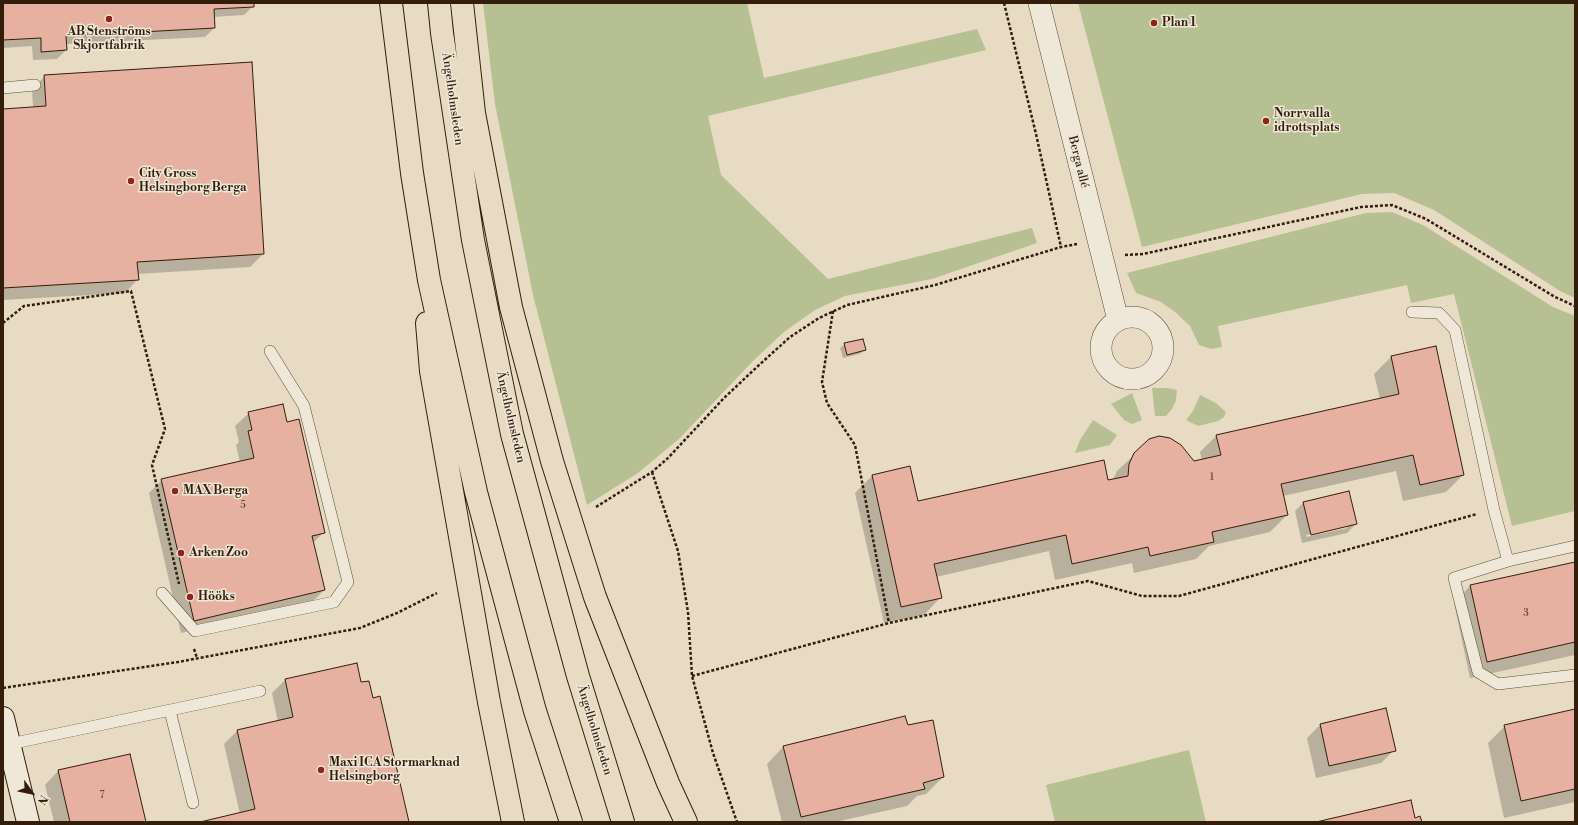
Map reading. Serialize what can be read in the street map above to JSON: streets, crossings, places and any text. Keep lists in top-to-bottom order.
{
  "streets": {
    "highway": ["Ängelholmsleden"],
    "street": ["Berga allé"]
  },
  "places": [
    "AB Stenströms Skjortfabrik",
    "Plan 1",
    "Norrvalla idrottsplats",
    "City Gross Helsingborg Berga",
    "MAX Berga",
    "Arken Zoo",
    "Hööks",
    "Maxi ICA Stormarknad Helsingborg"
  ],
  "house_numbers": [
    "1",
    "5",
    "3",
    "7"
  ],
  "north": "bottom right"
}
